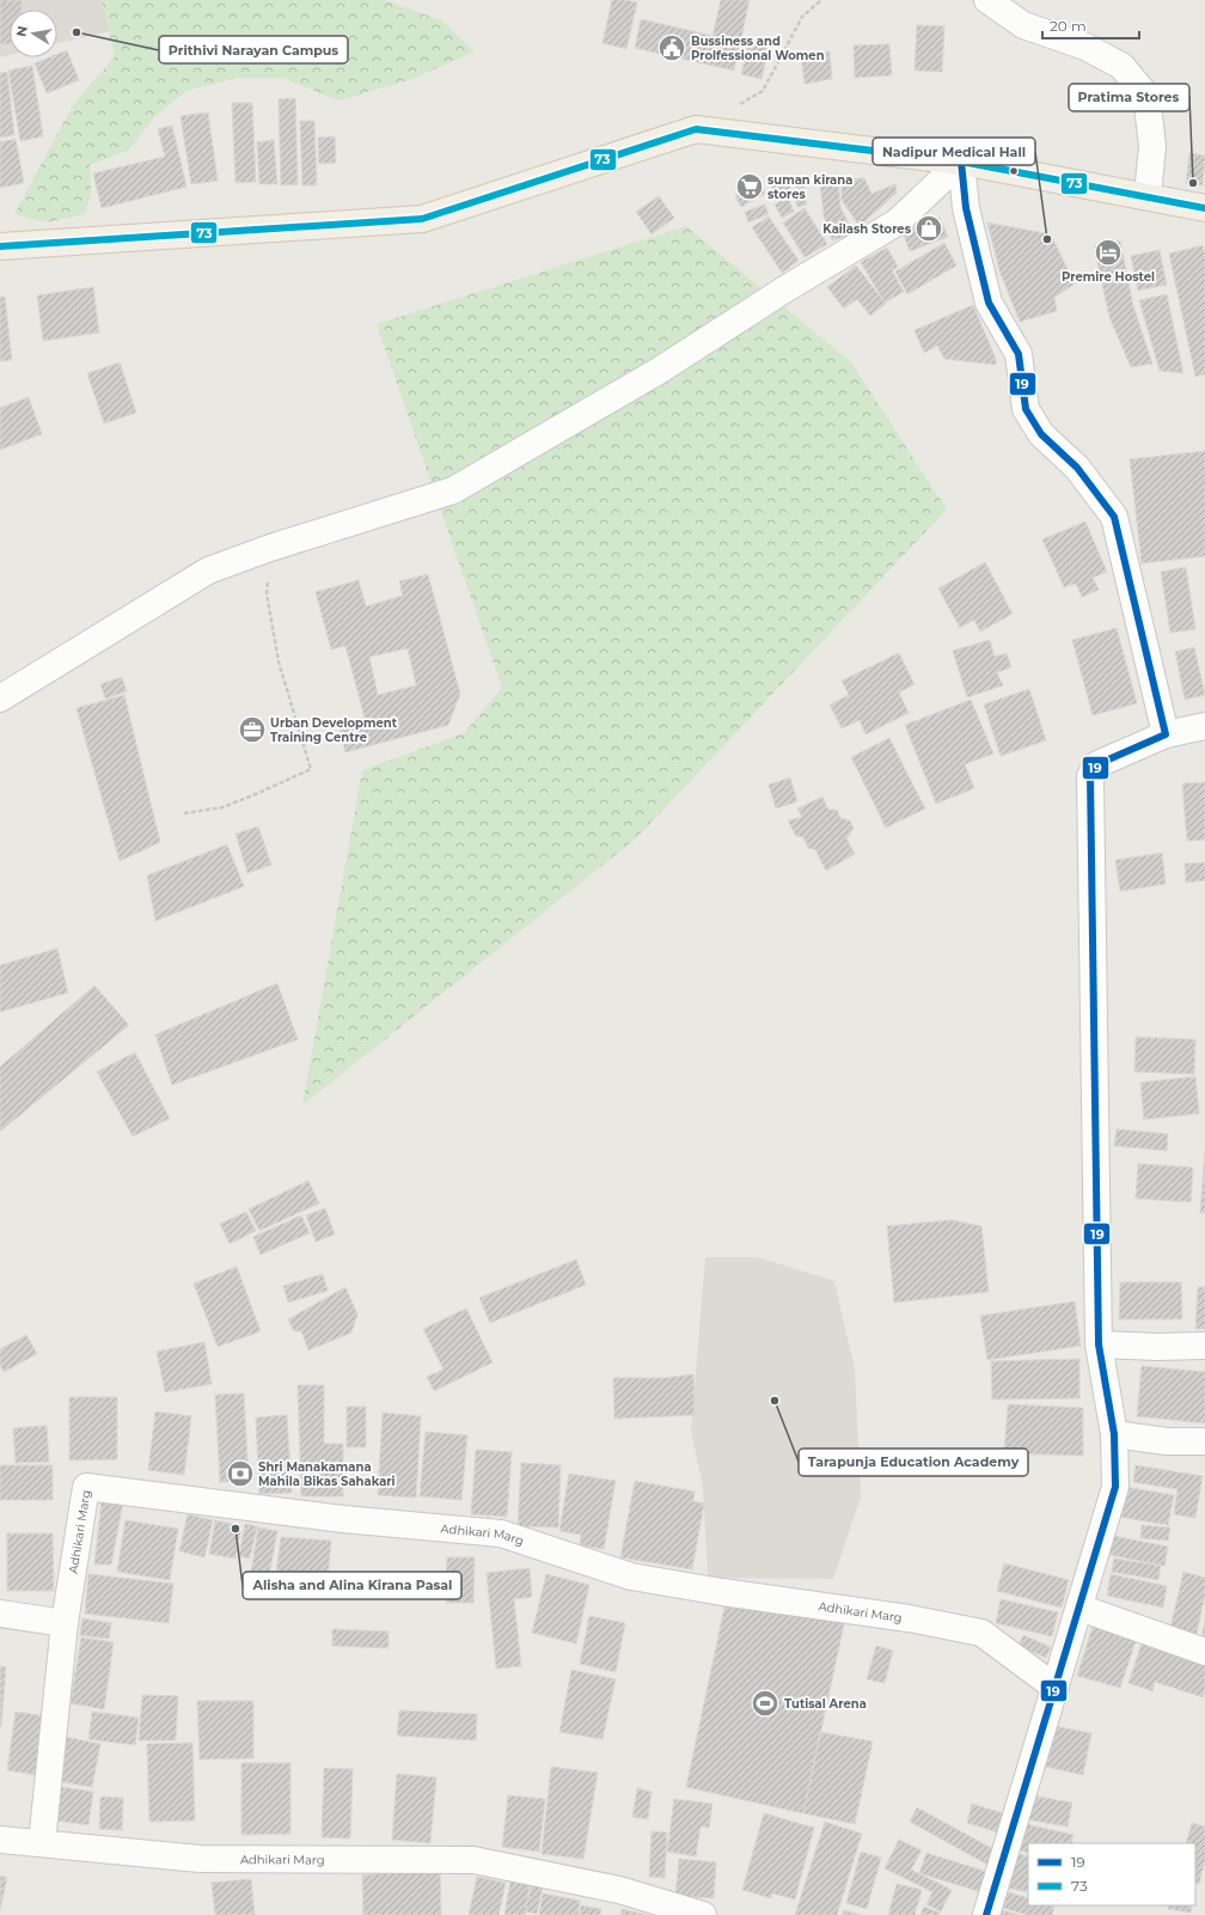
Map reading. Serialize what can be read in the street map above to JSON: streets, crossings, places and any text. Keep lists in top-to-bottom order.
{
  "streets": {
    "street": ["Adhikari Marg"]
  },
  "places": {
    "other": [
      "Prithivi Narayan Campus",
      "Pratima Stores",
      "Nadipur Medical Hall",
      "Tarapunja Education Academy",
      "Alisha and Alina Kirana Pasal"
    ],
    "public building": ["Bussiness and Prolfessional Women"],
    "supermarket": ["suman kirana stores"],
    "shop": ["Kailash Stores"],
    "hotel": ["Premire Hostel"],
    "office": ["Urban Development Training Centre"],
    "bank": ["Shri Manakamana Mahila Bikas Sahakari"],
    "sports": ["Tutisal Arena"]
  },
  "lines": ["transit line 73", "transit line 19"],
  "legend": ["19", "73"],
  "scale_bar": "20 m",
  "north": "left"
}
